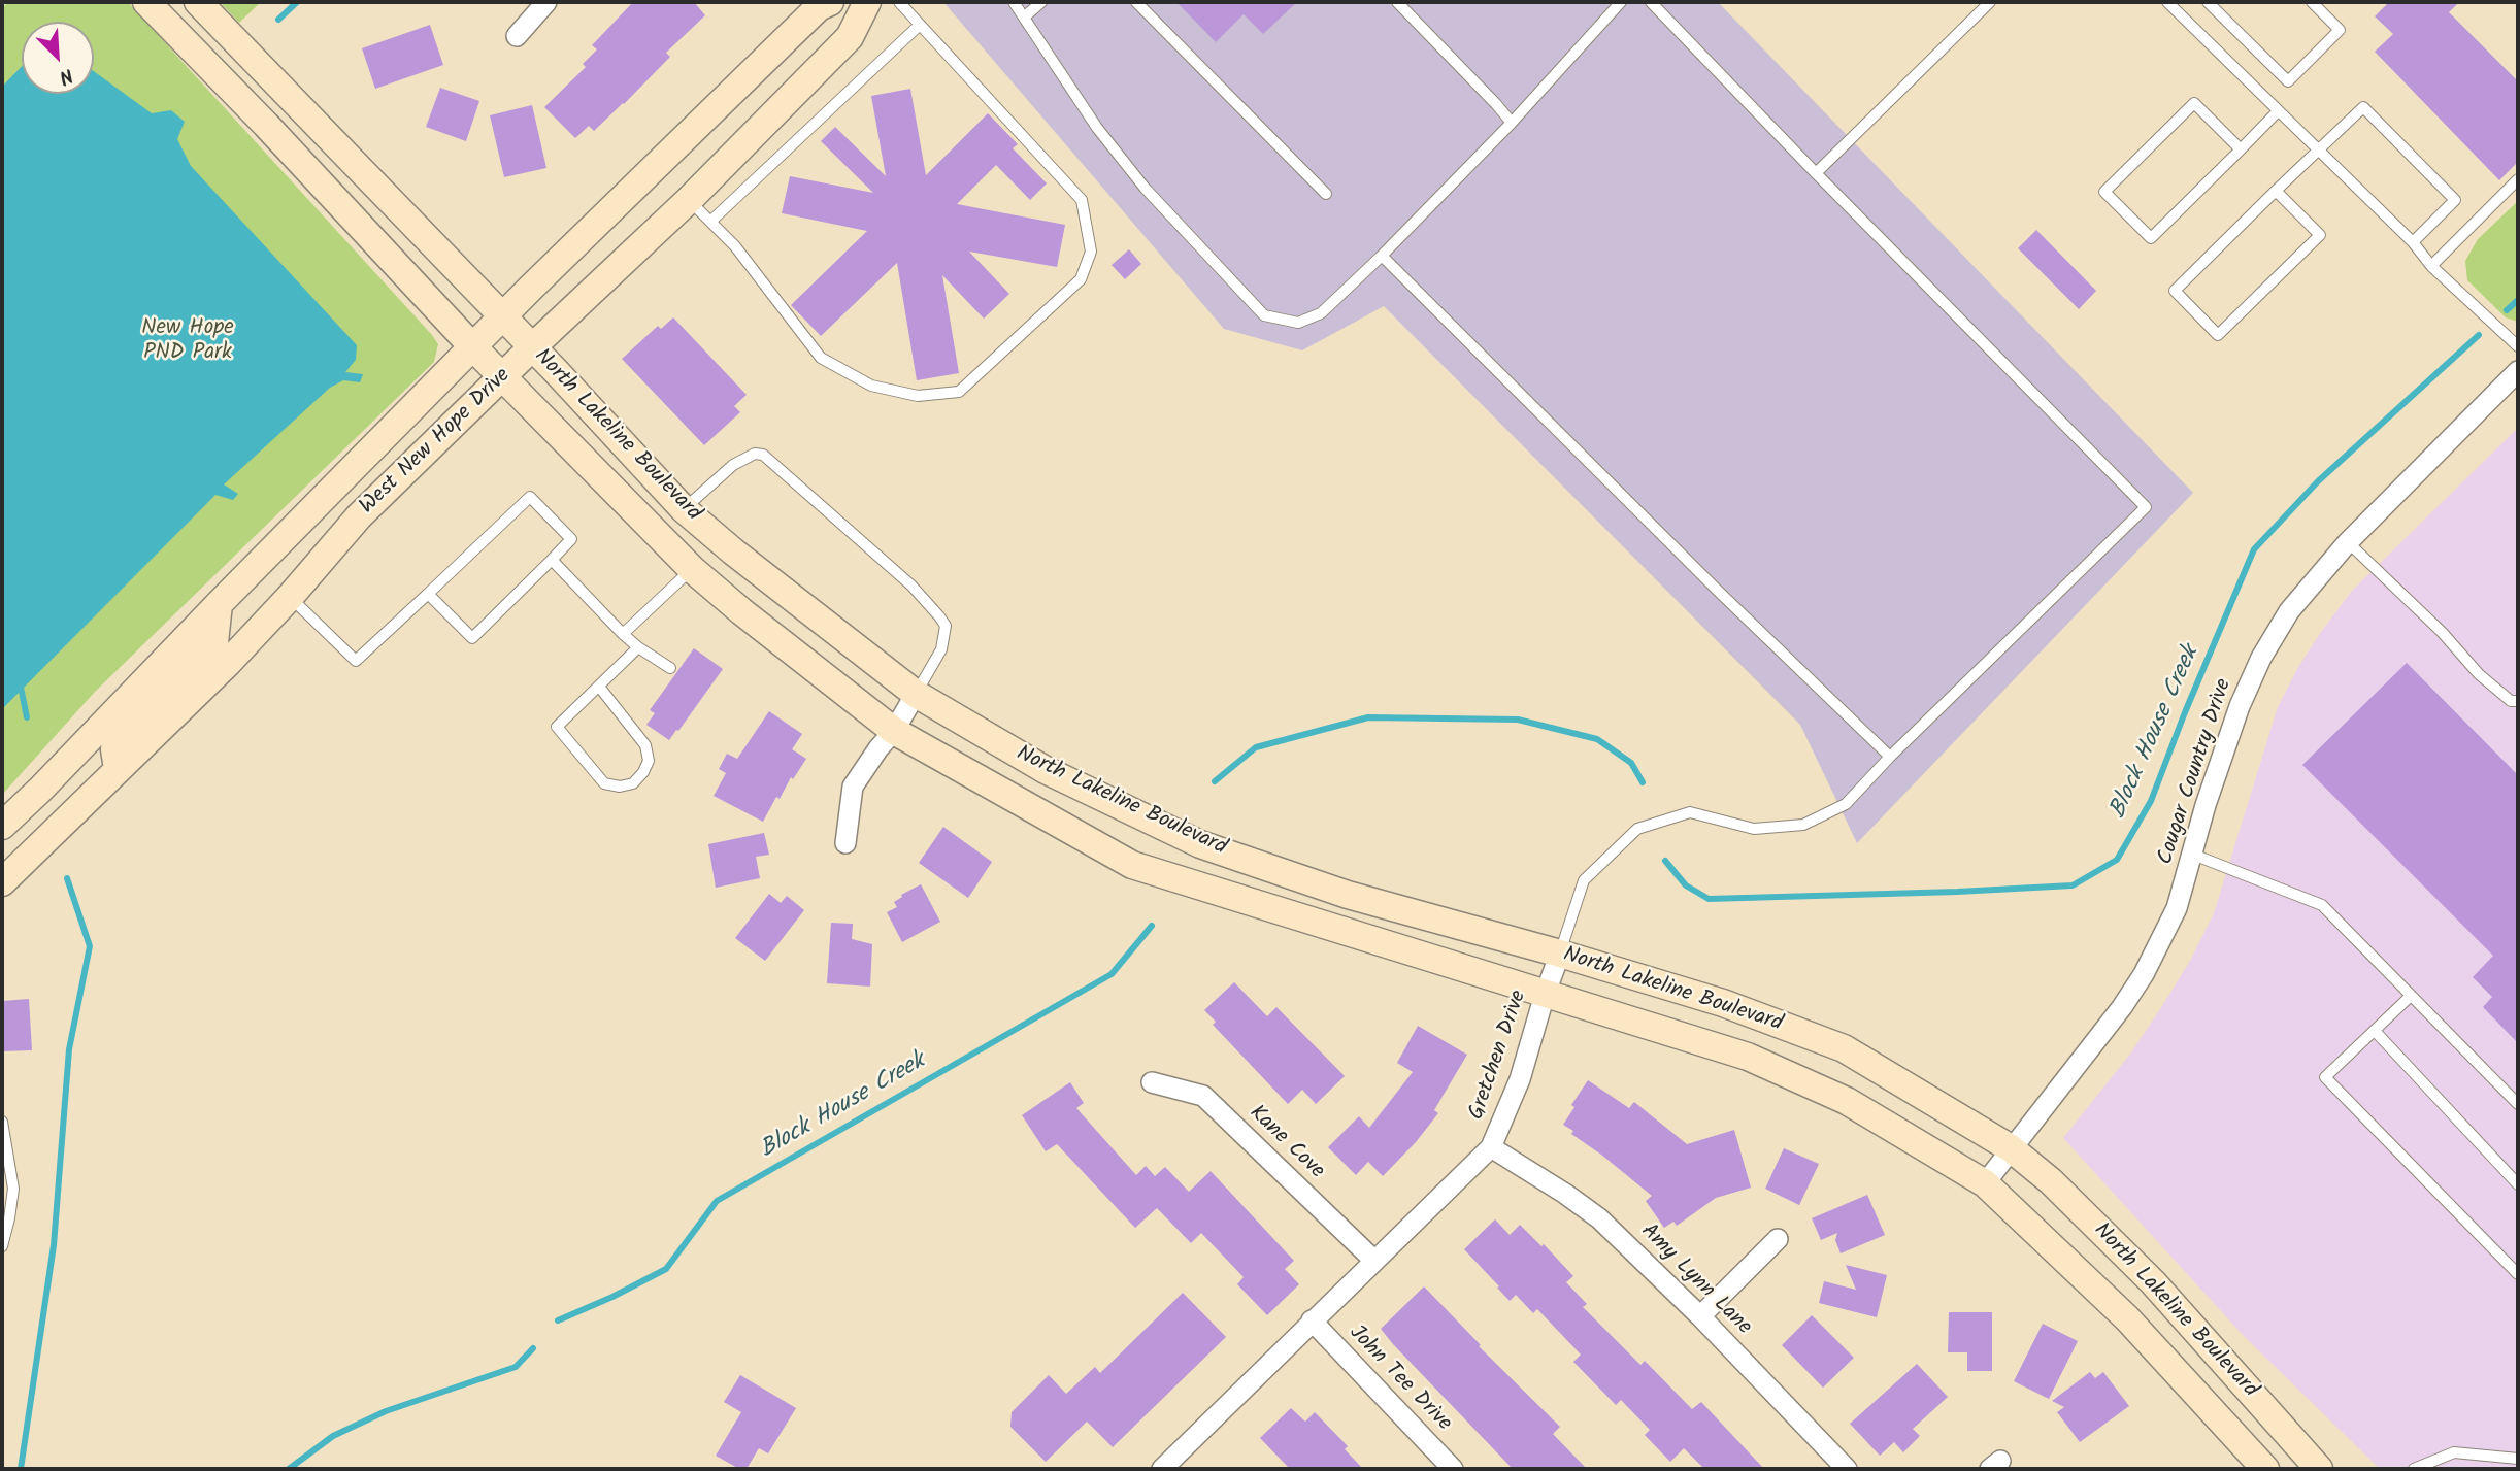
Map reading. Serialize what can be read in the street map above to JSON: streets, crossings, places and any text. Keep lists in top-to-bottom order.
{
  "streets": {
    "main road": ["North Lakeline Boulevard", "West New Hope Drive"],
    "street": [
      "Cougar Country Drive",
      "Gretchen Drive",
      "Kane Cove",
      "Amy Lynn Lane",
      "John Tee Drive"
    ]
  },
  "crossings": [
    ["North Lakeline Boulevard", "West New Hope Drive"],
    ["North Lakeline Boulevard", "Cougar Country Drive"],
    ["North Lakeline Boulevard", "Gretchen Drive"],
    ["Gretchen Drive", "Kane Cove"],
    ["Gretchen Drive", "Amy Lynn Lane"],
    ["Gretchen Drive", "John Tee Drive"]
  ],
  "water": ["Block House Creek"],
  "parks": ["New Hope PND Park"],
  "north": "bottom right"
}
